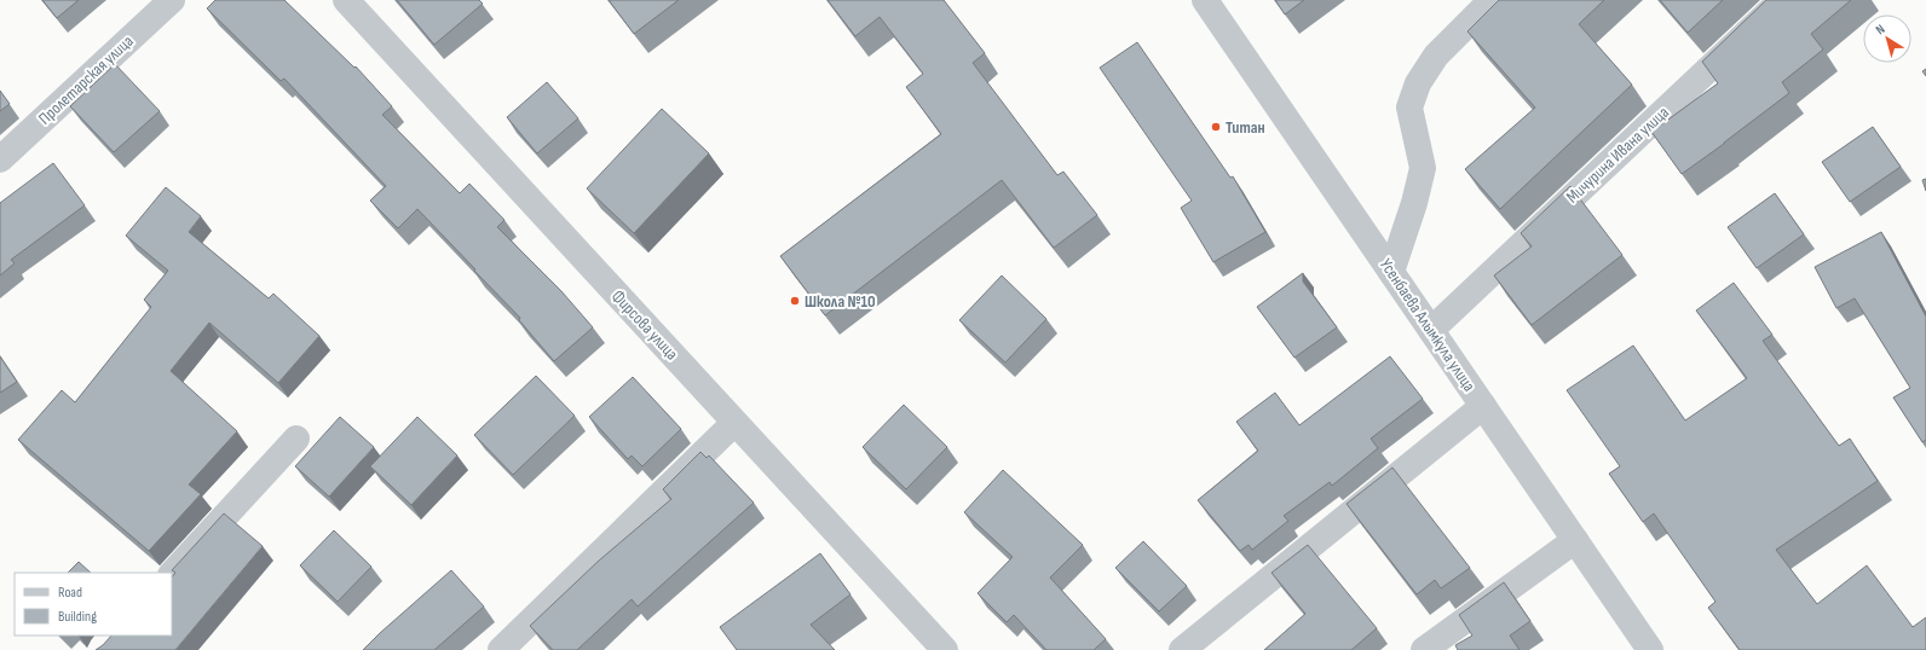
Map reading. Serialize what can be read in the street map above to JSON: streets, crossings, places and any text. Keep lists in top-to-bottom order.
{
  "streets": {
    "street": [
      "Пролетарская улица",
      "Мичурина Ивана улица",
      "Фирсова улица",
      "Усенбаева Алымкула улица"
    ]
  },
  "crossings": [
    ["Мичурина Ивана улица", "Усенбаева Алымкула улица"]
  ],
  "places": ["Титан", "Школа №10"],
  "legend": ["Road", "Building"],
  "north": "top left"
}
